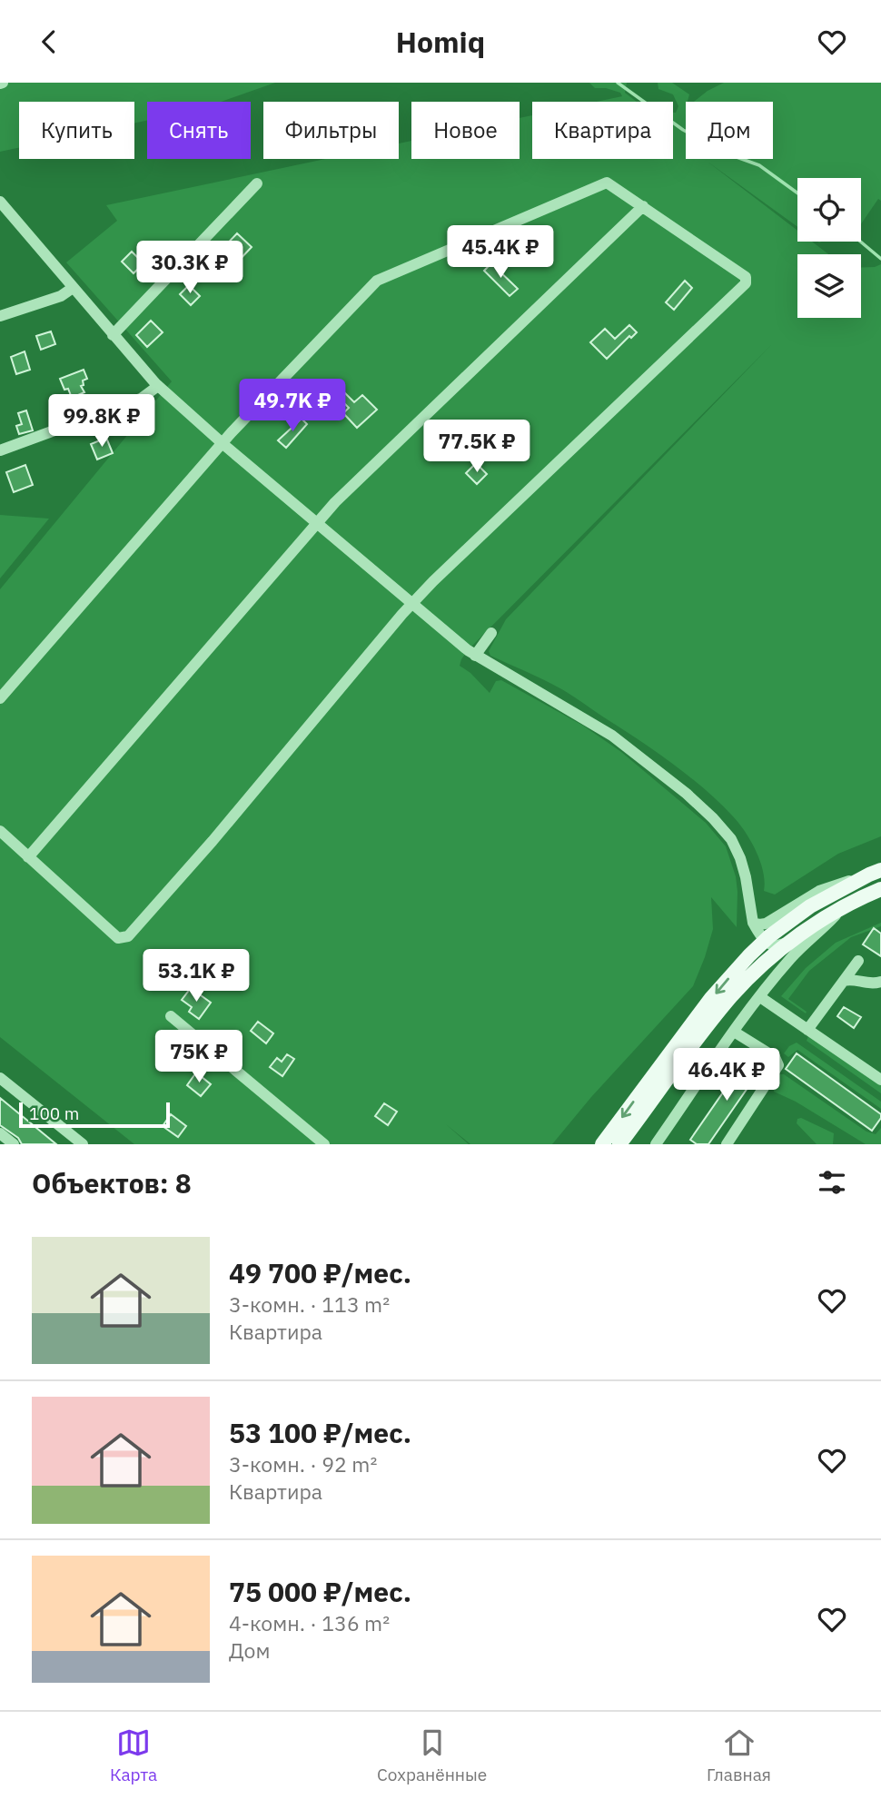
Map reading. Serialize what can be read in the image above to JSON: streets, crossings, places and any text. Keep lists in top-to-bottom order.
{
  "scale_bar": "100 m",
  "page": {
    "header": "Homiq",
    "chip": [
      "Купить",
      "Снять",
      "Фильтры",
      "Новое",
      "Квартира",
      "Дом"
    ],
    "price": [
      "45.4K ₽",
      "30.3K ₽",
      "49.7K ₽",
      "99.8K ₽",
      "77.5K ₽",
      "53.1K ₽",
      "75K ₽",
      "46.4K ₽"
    ],
    "scale": "100 m",
    "heading": "Объектов: 8",
    "list": [
      {
        "name": "49 700 ₽/мес.",
        "note": "3-комн. · 113 m² · Квартира"
      },
      {
        "name": "53 100 ₽/мес.",
        "note": "3-комн. · 92 m² · Квартира"
      },
      {
        "name": "75 000 ₽/мес.",
        "note": "4-комн. · 136 m² · Дом"
      }
    ],
    "tabs": ["Карта", "Сохранённые", "Главная"]
  }
}
